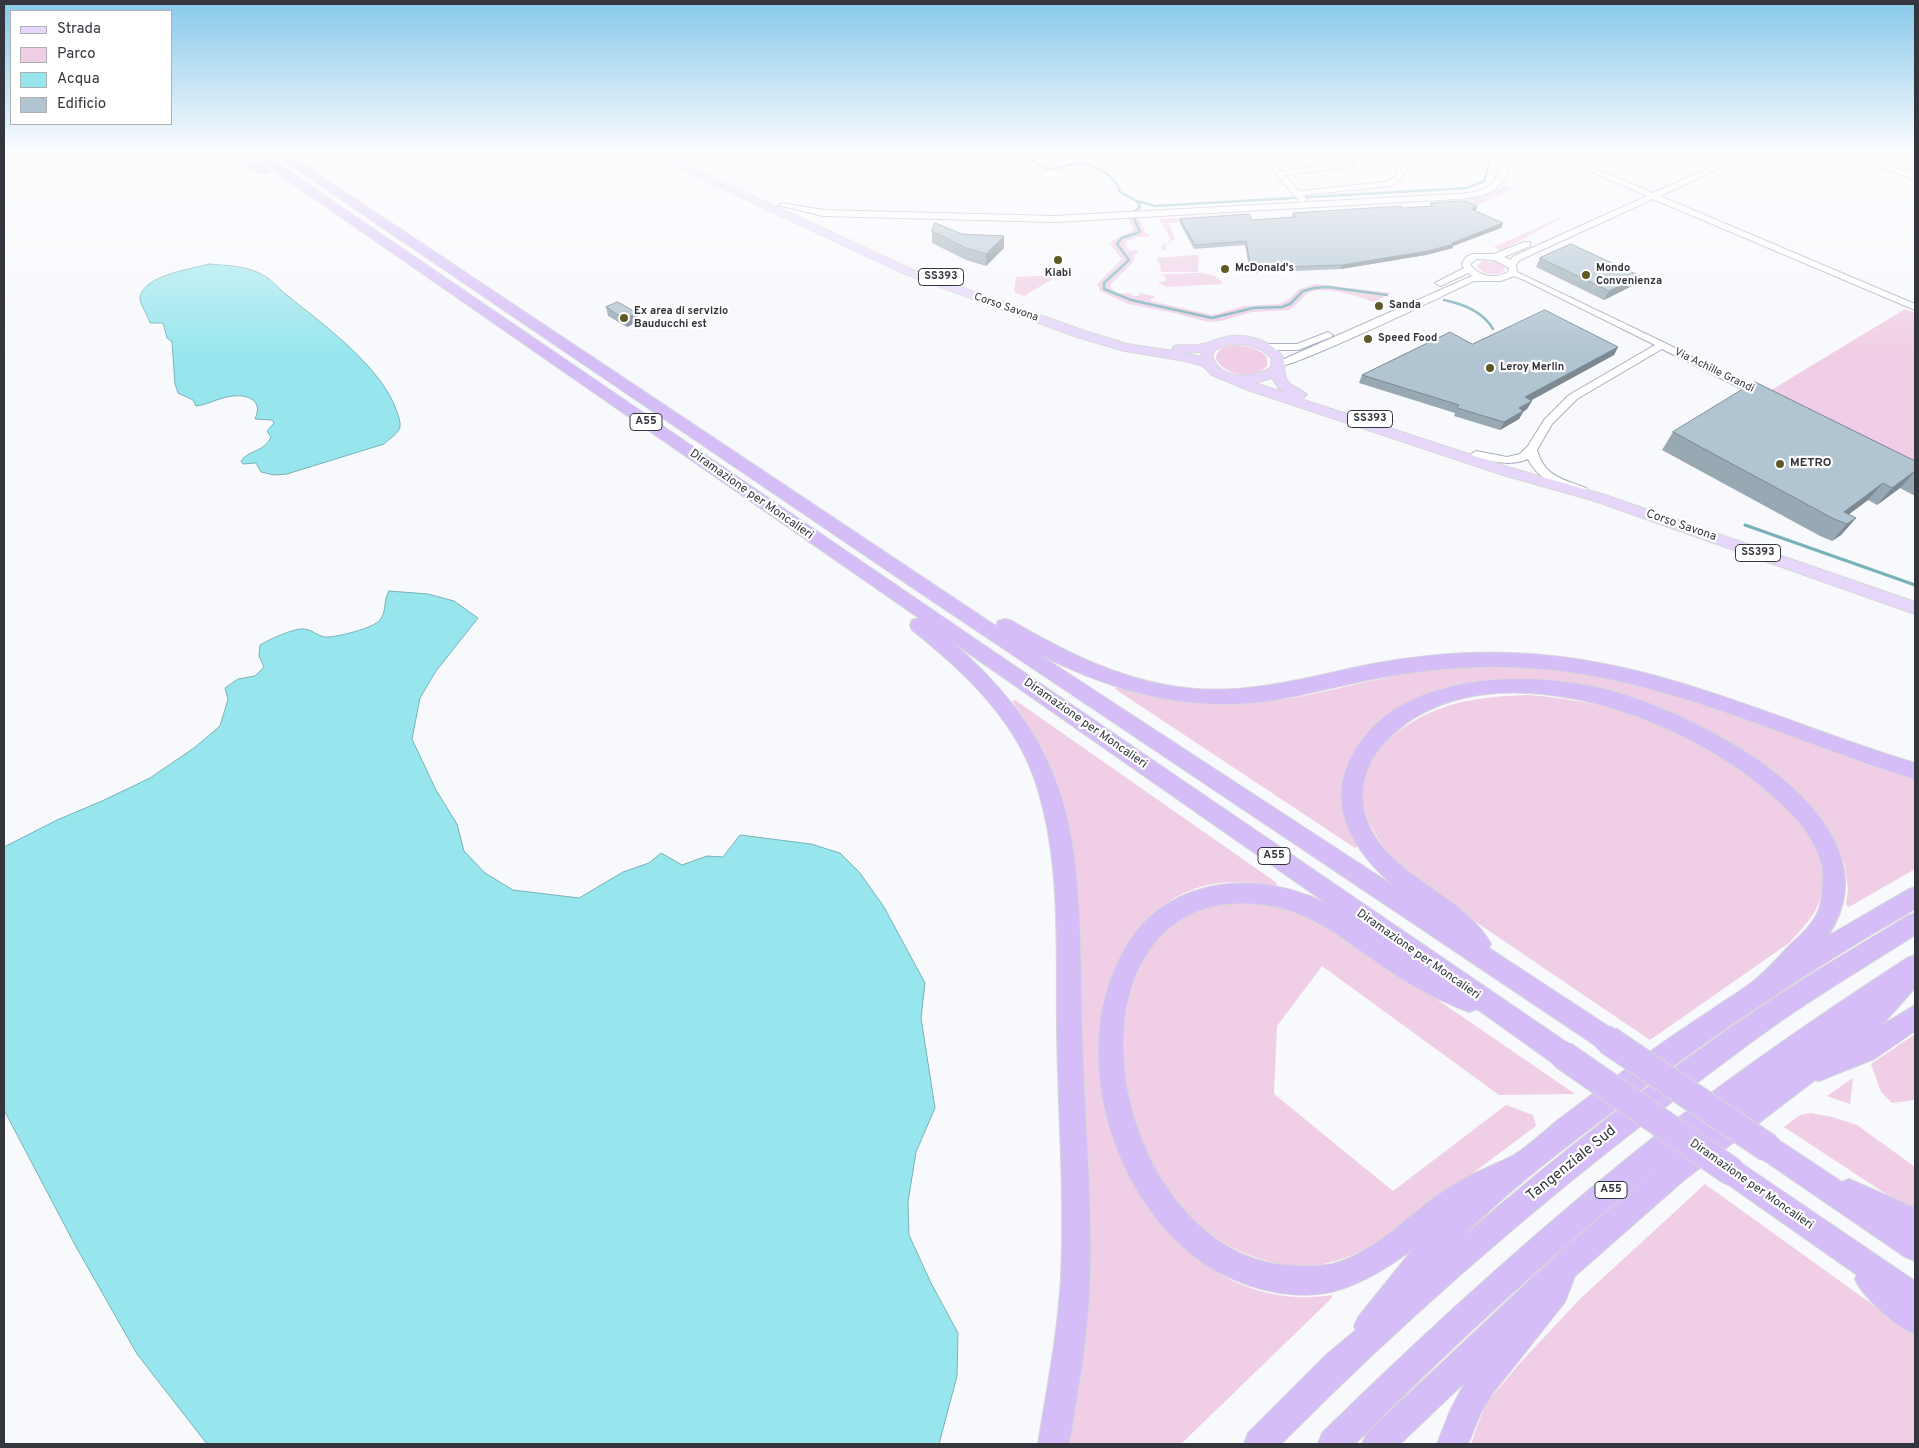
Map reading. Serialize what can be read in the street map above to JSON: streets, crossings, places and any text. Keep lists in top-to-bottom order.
{
  "streets": {
    "highway": ["A55", "Diramazione per Moncalieri", "Tangenziale Sud"],
    "main road": ["SS393", "Corso Savona"],
    "street": ["Via Achille Grandi"]
  },
  "places": [
    "Kiabi",
    "McDonald's",
    "Mondo Convenienza",
    "Sanda",
    "Ex area di servizio Bauducchi est",
    "Speed Food",
    "Leroy Merlin",
    "METRO"
  ],
  "legend": [
    "Strada",
    "Parco",
    "Acqua",
    "Edificio"
  ]
}
